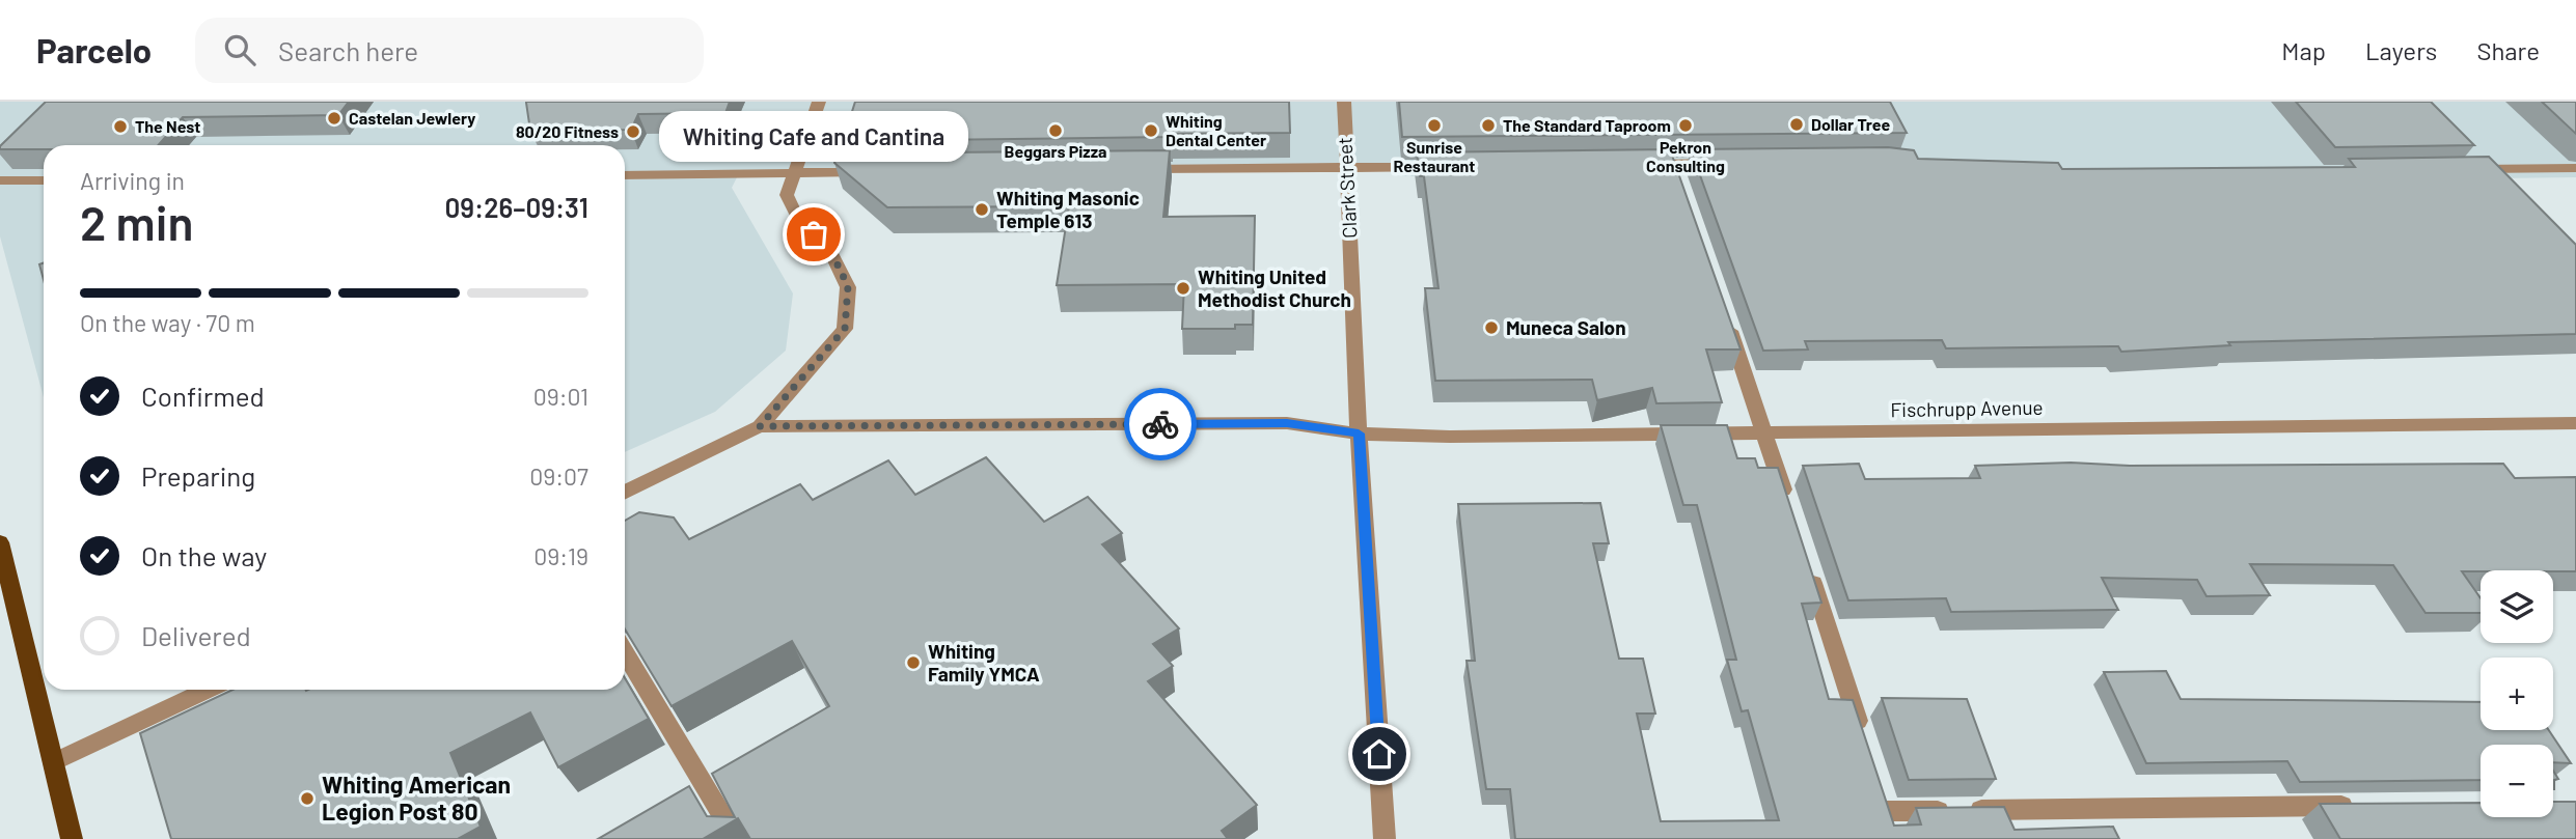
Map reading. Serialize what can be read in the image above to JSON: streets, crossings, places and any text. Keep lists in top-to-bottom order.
{
  "streets": {
    "street": ["Clark Street", "Fischrupp Avenue"]
  },
  "crossings": [
    ["Clark Street", "Fischrupp Avenue"]
  ],
  "places": [
    "Castelan Jewlery",
    "Dollar Tree",
    "Sunrise Restaurant",
    "The Standard Taproom",
    "Pekron Consulting",
    "The Nest",
    "Beggars Pizza",
    "Whiting Dental Center",
    "80/20 Fitness",
    "Whiting Masonic Temple 613",
    "Whiting Cafe and Cantina",
    "Whiting United Methodist Church",
    "Muneca Salon",
    "Whiting Family YMCA",
    "Whiting American Legion Post 80"
  ],
  "page": {
    "header": "Parcelo",
    "search": "Search here",
    "nav": ["Map", "Layers", "Share"],
    "bubble": "Whiting Cafe and Cantina",
    "heading": ["2 min", "Arriving in", "09:26–09:31"],
    "bar": "On the way · 70 m",
    "list": [
      ["Confirmed", "09:01"],
      ["Preparing", "09:07"],
      ["On the way", "09:19"],
      "Delivered"
    ],
    "map_buttons": ["+", "−"]
  }
}
